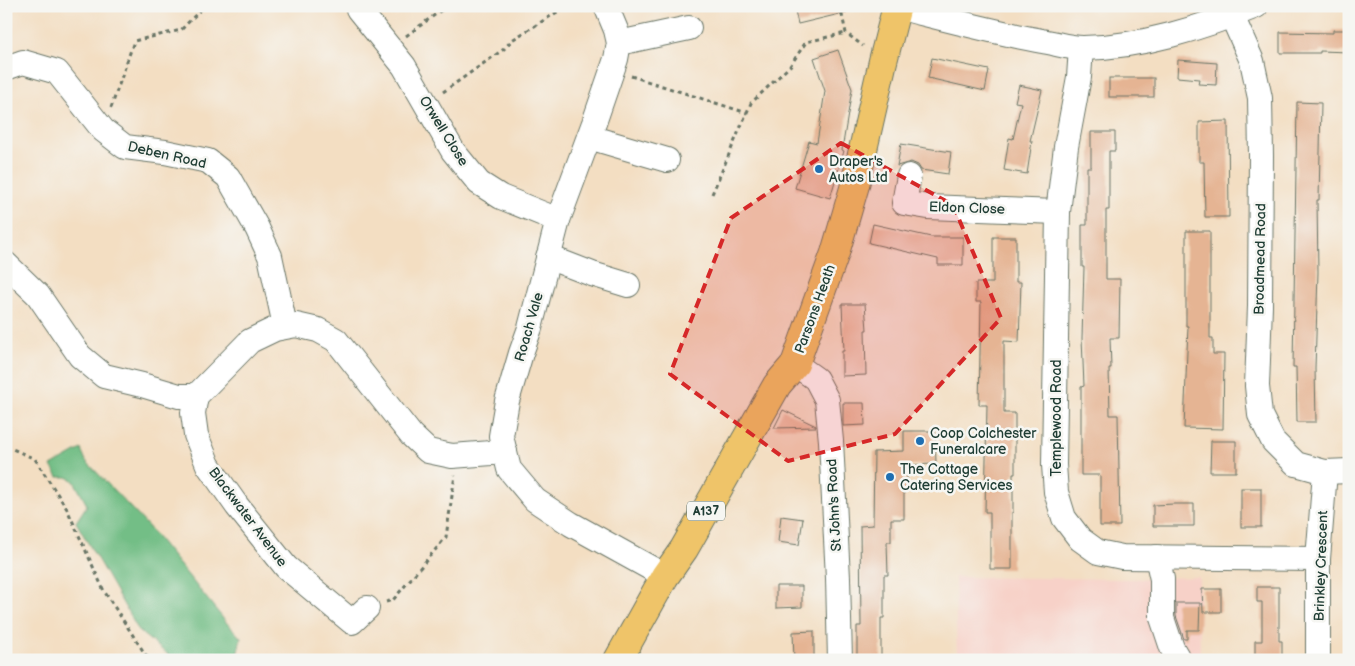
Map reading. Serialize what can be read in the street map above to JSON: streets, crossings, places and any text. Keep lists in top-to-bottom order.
{
  "streets": {
    "main road": ["Parsons Heath", "A137"],
    "street": [
      "Orwell Close",
      "Deben Road",
      "Eldon Close",
      "Broadmead Road",
      "Roach Vale",
      "Templewood Road",
      "St John's Road",
      "Blackwater Avenue",
      "Brinkley Crescent"
    ]
  },
  "crossings": [
    ["Orwell Close", "Roach Vale"],
    ["Eldon Close", "Templewood Road"],
    ["Broadmead Road", "Brinkley Crescent"],
    ["Parsons Heath", "Roach Vale"],
    ["Parsons Heath", "St John's Road"],
    ["Templewood Road", "Brinkley Crescent"]
  ],
  "places": ["Draper's Autos Ltd", "Coop Colchester Funeralcare", "The Cottage Catering Services"]
}
